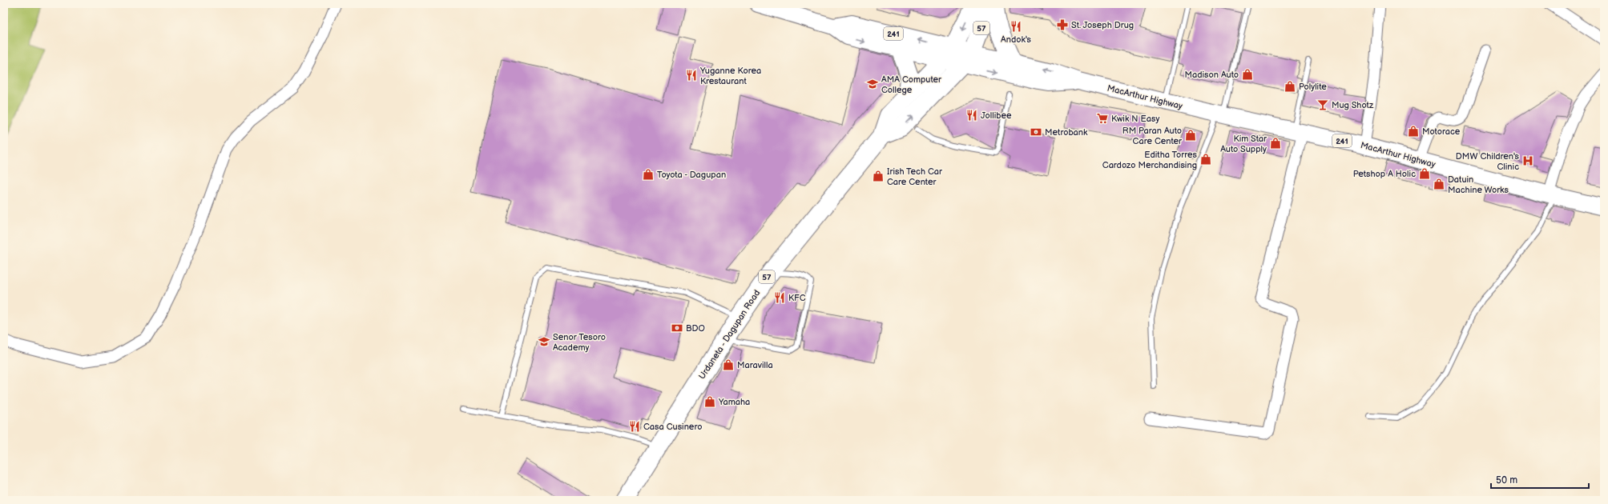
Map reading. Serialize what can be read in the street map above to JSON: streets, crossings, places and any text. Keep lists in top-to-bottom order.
{
  "streets": {
    "highway": ["57", "Urdaneta - Dagupan Road"],
    "main road": ["241", "MacArthur Highway"]
  },
  "crossings": [
    ["57", "241"],
    ["57", "MacArthur Highway"],
    ["57", "Urdaneta - Dagupan Road"],
    ["241", "MacArthur Highway"],
    ["241", "Urdaneta - Dagupan Road"],
    ["MacArthur Highway", "Urdaneta - Dagupan Road"]
  ],
  "places": {
    "pharmacy": ["St. Joseph Drug"],
    "restaurant": [
      "Andok's",
      "Yuganne Korea Krestaurant",
      "Jollibee",
      "KFC",
      "Casa Cusinero"
    ],
    "shop": [
      "Madison Auto",
      "Polylite",
      "Motorace",
      "RM Paran Auto Care Center",
      "Kim Star Auto Supply",
      "Editha Torres Cardozo Merchandising",
      "Petshop A Holic",
      "Toyota - Dagupan",
      "Irish Tech Car Care Center",
      "Datuin Machine Works",
      "Maravilla",
      "Yamaha"
    ],
    "school or university": ["AMA Computer College", "Senor Tesoro Academy"],
    "bar": ["Mug Shotz"],
    "supermarket": ["Kwik N Easy"],
    "bank": ["Metrobank", "BDO"],
    "hospital": ["DMW Children's Clinic"]
  },
  "scale_bar": "50 m"
}
